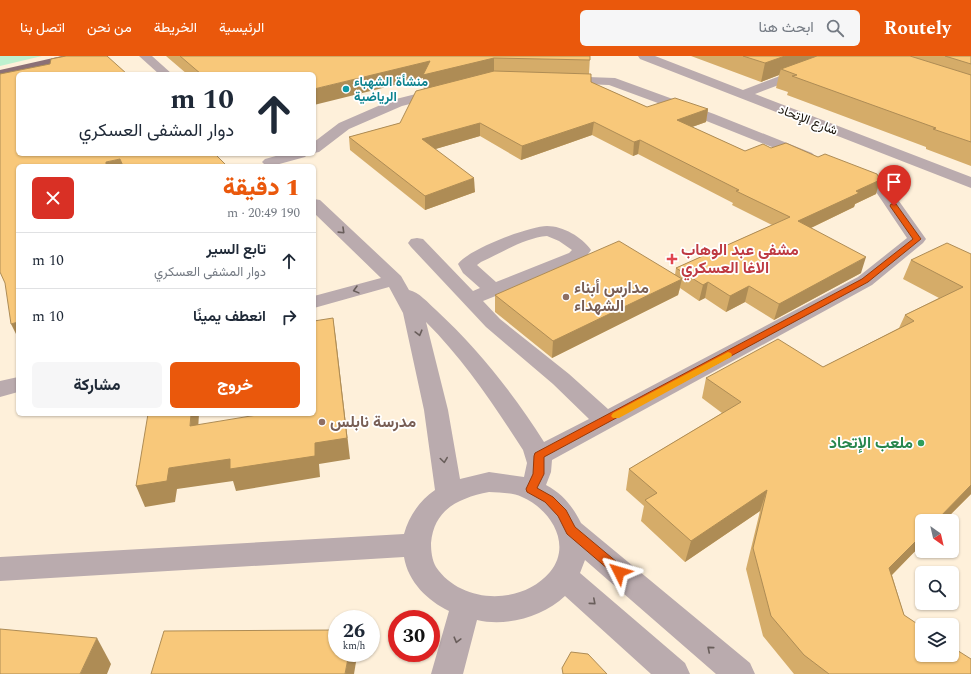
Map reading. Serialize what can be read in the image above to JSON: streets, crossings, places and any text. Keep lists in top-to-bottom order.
{
  "streets": {
    "street": ["شارع الإتحاد"]
  },
  "places": {
    "other": [
      "منشأة الشهباء الرياضية",
      "مدارس أبناء الشهداء",
      "مدرسة نابلس",
      "ملعب الإتحاد"
    ],
    "health": ["مشفى عبد الوهاب الاغا العسكري"]
  },
  "north": "bottom right",
  "page": {
    "header": "Routely",
    "search": "ابحث هنا",
    "nav": [
      "الرئيسية",
      "الخريطة",
      "من نحن",
      "اتصل بنا"
    ],
    "turn": ["10 m", "دوار المشفى العسكري"],
    "heading": ["1 دقيقة", "190 m · 20:49"],
    "list": [
      {
        "name": "تابع السير",
        "note": "دوار المشفى العسكري",
        "value": "10 m"
      },
      {
        "name": "انعطف يمينًا",
        "value": "10 m"
      }
    ],
    "buttons": ["خروج", "مشاركة"],
    "speed": "26 km/h",
    "limit": "30"
  }
}
